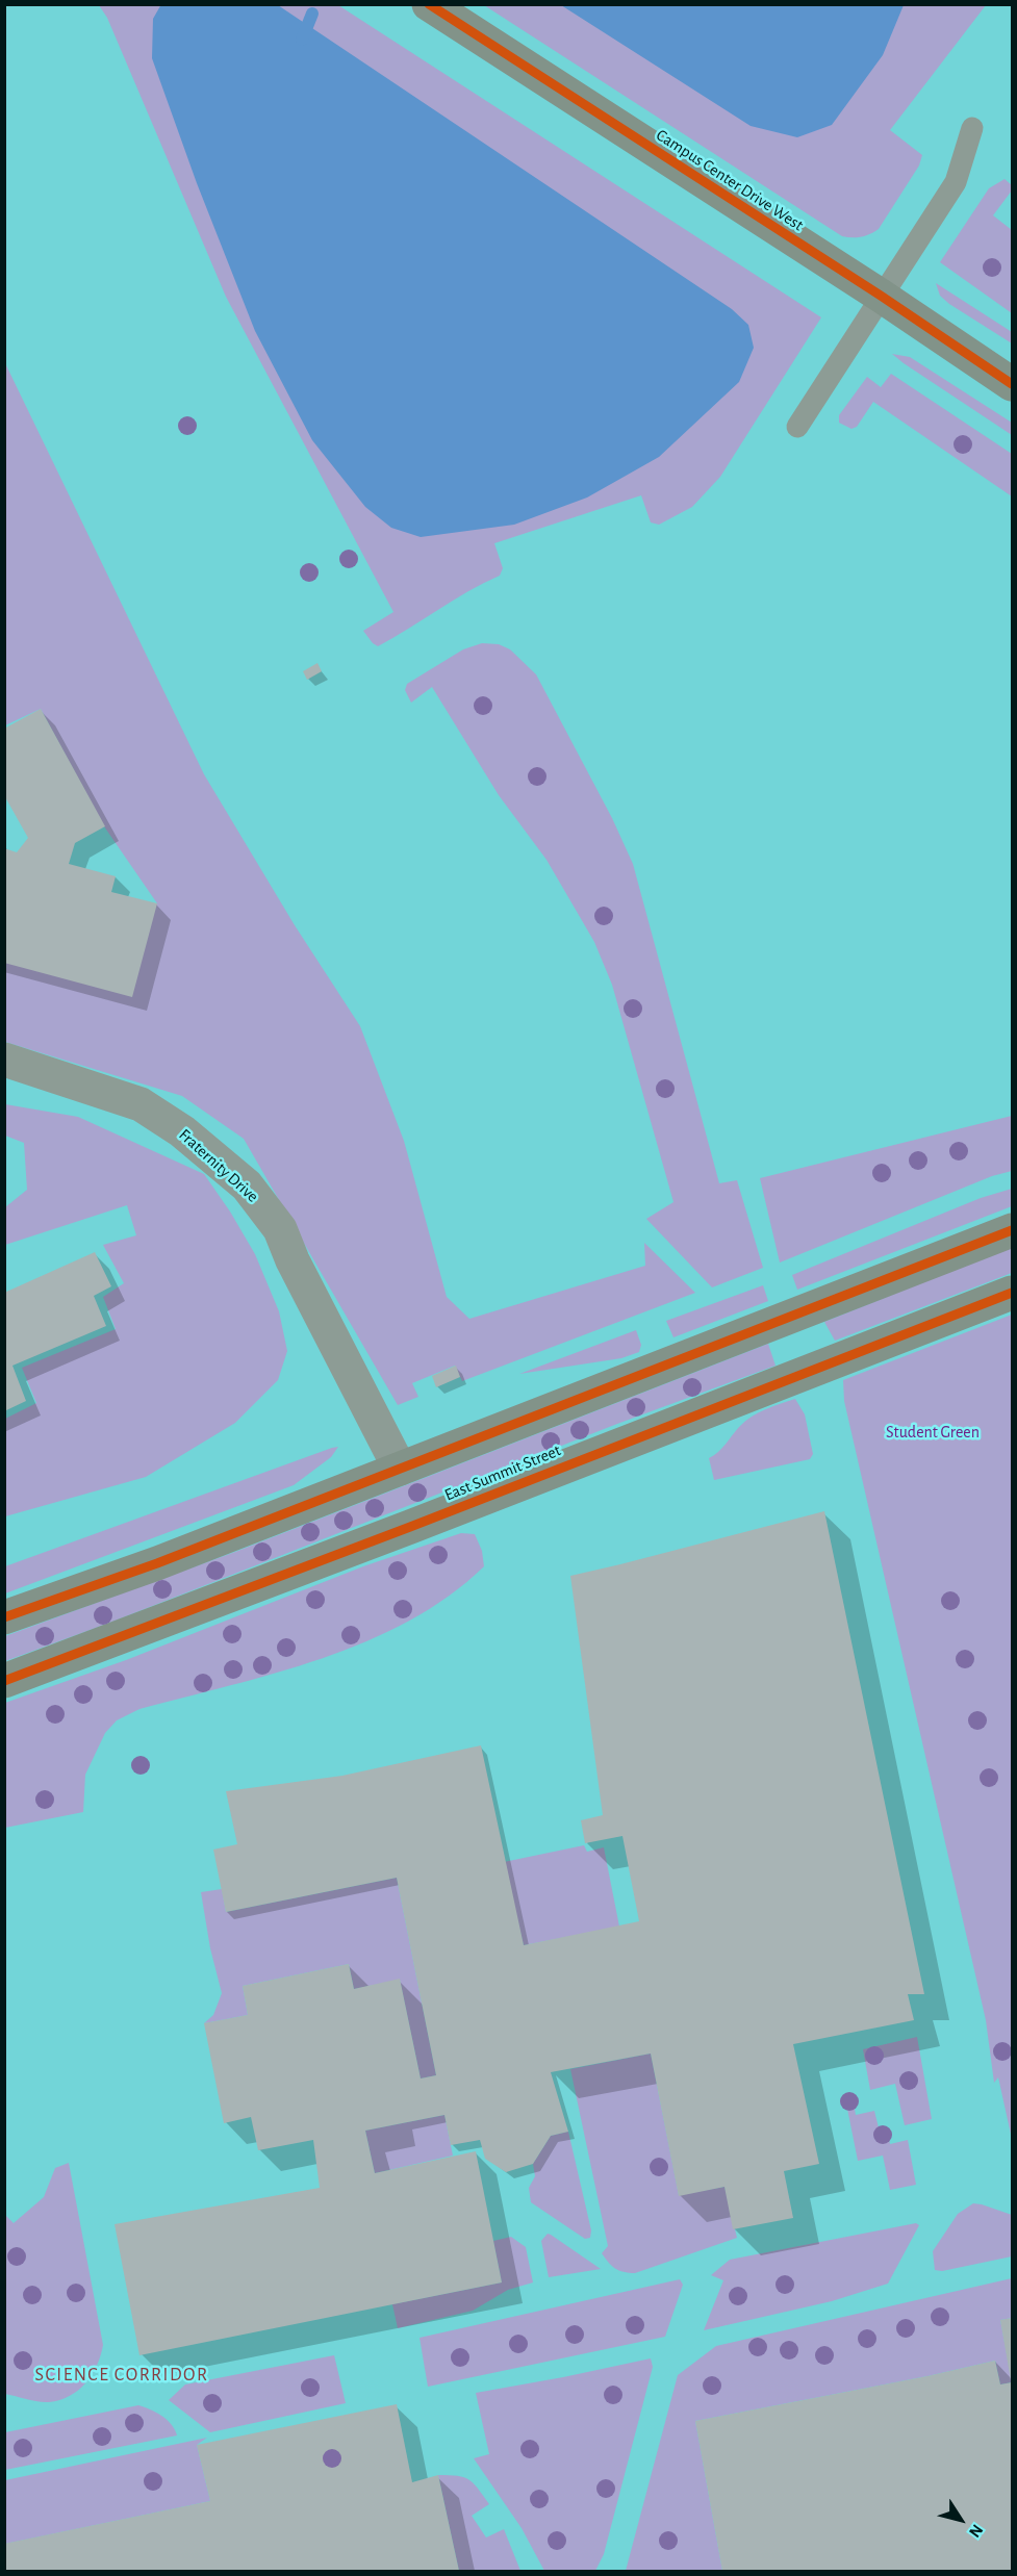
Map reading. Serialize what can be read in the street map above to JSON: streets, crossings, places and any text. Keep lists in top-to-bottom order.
{
  "streets": {
    "main road": ["Campus Center Drive West", "East Summit Street"],
    "street": ["Fraternity Drive"]
  },
  "districts": ["SCIENCE CORRIDOR"],
  "parks": ["Student Green"],
  "north": "bottom right"
}
